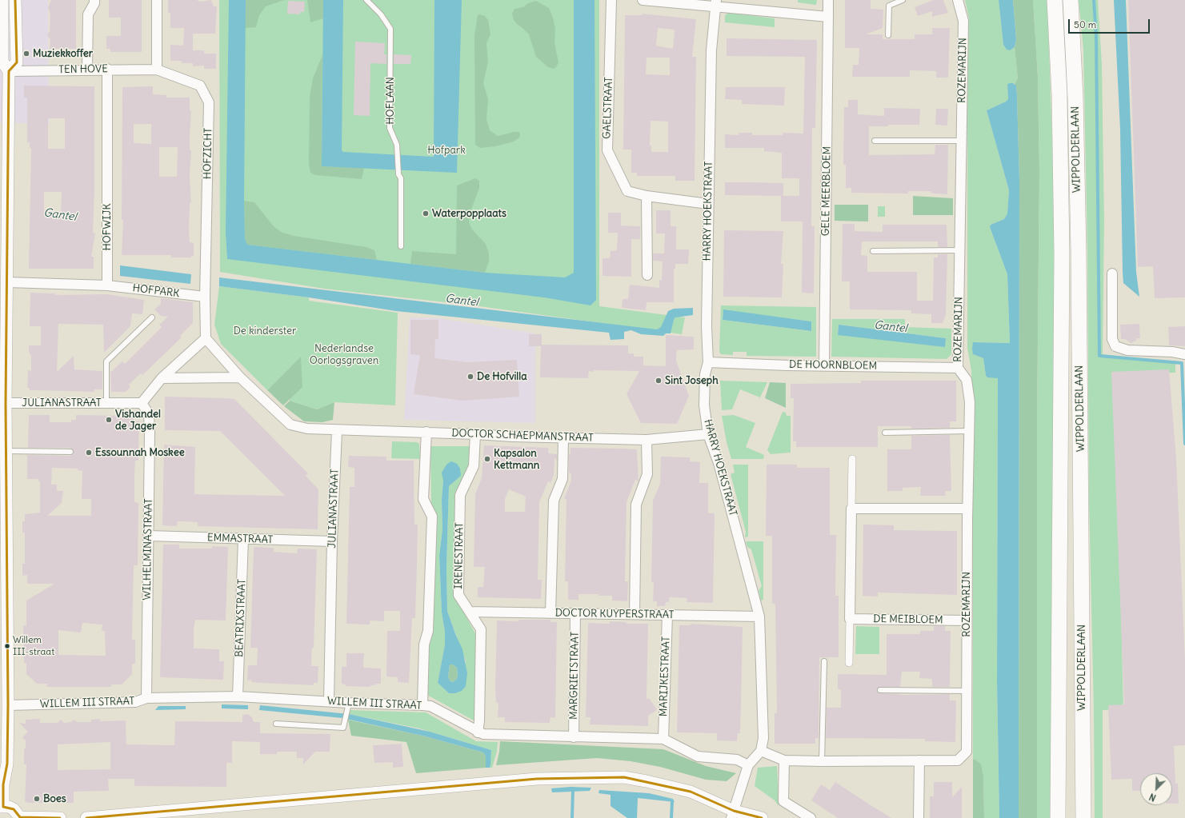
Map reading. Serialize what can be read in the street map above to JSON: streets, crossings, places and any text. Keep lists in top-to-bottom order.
{
  "streets": {
    "main road": ["WIPPOLDERLAAN"],
    "street": [
      "TEN HOVE",
      "ROZEMARIJN",
      "GAELSTRAAT",
      "HOFZICHT",
      "GELE MEERBLOEM",
      "HARRY HOEKSTRAAT",
      "HOFWIJK",
      "HOFPARK",
      "DE HOORNBLOEM",
      "JULIANASTRAAT",
      "DOCTOR SCHAEPMANSTRAAT",
      "EMMASTRAAT",
      "WILHELMINASTRAAT",
      "IRENESTRAAT",
      "DOCTOR KUYPERSTRAAT",
      "BEATRIXSTRAAT",
      "DE MEIBLOEM",
      "MARGRIETSTRAAT",
      "MARIJKESTRAAT",
      "WILLEM III STRAAT"
    ],
    "lane": ["HOFLAAN"]
  },
  "crossings": [
    ["TEN HOVE", "HOFZICHT"],
    ["TEN HOVE", "HOFWIJK"],
    ["ROZEMARIJN", "HARRY HOEKSTRAAT"],
    ["ROZEMARIJN", "DE HOORNBLOEM"],
    ["ROZEMARIJN", "DE MEIBLOEM"],
    ["GAELSTRAAT", "HARRY HOEKSTRAAT"],
    ["HOFZICHT", "HOFPARK"],
    ["GELE MEERBLOEM", "DE HOORNBLOEM"],
    ["HARRY HOEKSTRAAT", "DE HOORNBLOEM"],
    ["HARRY HOEKSTRAAT", "DOCTOR SCHAEPMANSTRAAT"],
    ["HARRY HOEKSTRAAT", "DOCTOR KUYPERSTRAAT"],
    ["HOFWIJK", "HOFPARK"],
    ["JULIANASTRAAT", "DOCTOR SCHAEPMANSTRAAT"],
    ["JULIANASTRAAT", "EMMASTRAAT"],
    ["JULIANASTRAAT", "WILHELMINASTRAAT"],
    ["JULIANASTRAAT", "WILLEM III STRAAT"],
    ["DOCTOR SCHAEPMANSTRAAT", "IRENESTRAAT"],
    ["EMMASTRAAT", "WILHELMINASTRAAT"],
    ["EMMASTRAAT", "BEATRIXSTRAAT"],
    ["WILHELMINASTRAAT", "WILLEM III STRAAT"],
    ["IRENESTRAAT", "DOCTOR KUYPERSTRAAT"],
    ["IRENESTRAAT", "WILLEM III STRAAT"],
    ["DOCTOR KUYPERSTRAAT", "MARGRIETSTRAAT"],
    ["DOCTOR KUYPERSTRAAT", "MARIJKESTRAAT"],
    ["BEATRIXSTRAAT", "WILLEM III STRAAT"],
    ["MARGRIETSTRAAT", "WILLEM III STRAAT"],
    ["MARIJKESTRAAT", "WILLEM III STRAAT"]
  ],
  "water": ["Gantel"],
  "parks": ["Hofpark", "De kinderster", "Nederlandse Oorlogsgraven"],
  "places": [
    "Muziekkoffer",
    "Waterpopplaats",
    "De Hofvilla",
    "Sint Joseph",
    "Vishandel de Jager",
    "Essounnah Moskee",
    "Kapsalon Kettmann",
    "Willem III-straat",
    "Boes"
  ],
  "scale_bar": "50 m",
  "north": "bottom left"
}
